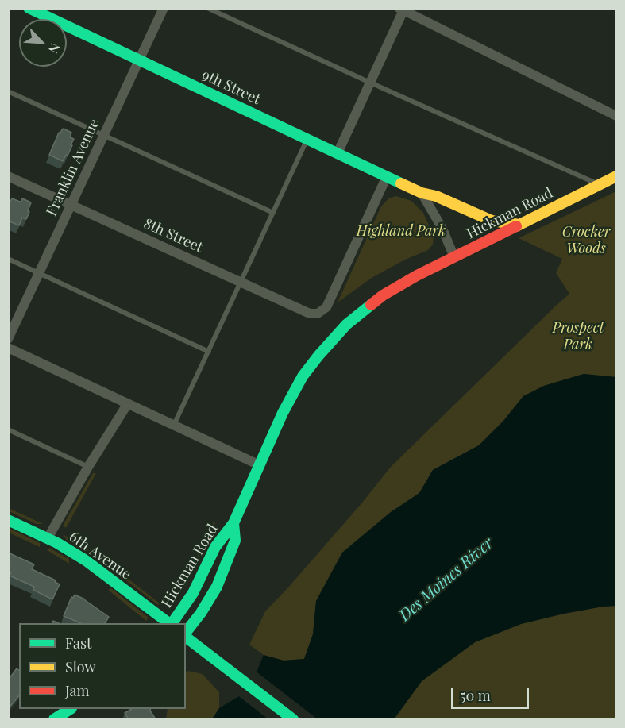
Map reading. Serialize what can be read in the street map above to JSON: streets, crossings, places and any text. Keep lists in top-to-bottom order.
{
  "streets": {
    "main road": ["9th Street", "Hickman Road", "6th Avenue"],
    "street": ["Franklin Avenue", "8th Street"]
  },
  "crossings": [
    ["9th Street", "Franklin Avenue"],
    ["9th Street", "Hickman Road"],
    ["9th Street", "8th Street"],
    ["Franklin Avenue", "8th Street"]
  ],
  "water": ["Des Moines River"],
  "parks": ["Highland Park", "Crocker Woods", "Prospect Park"],
  "legend": ["Fast", "Slow", "Jam"],
  "scale_bar": "50 m",
  "north": "bottom right"
}
